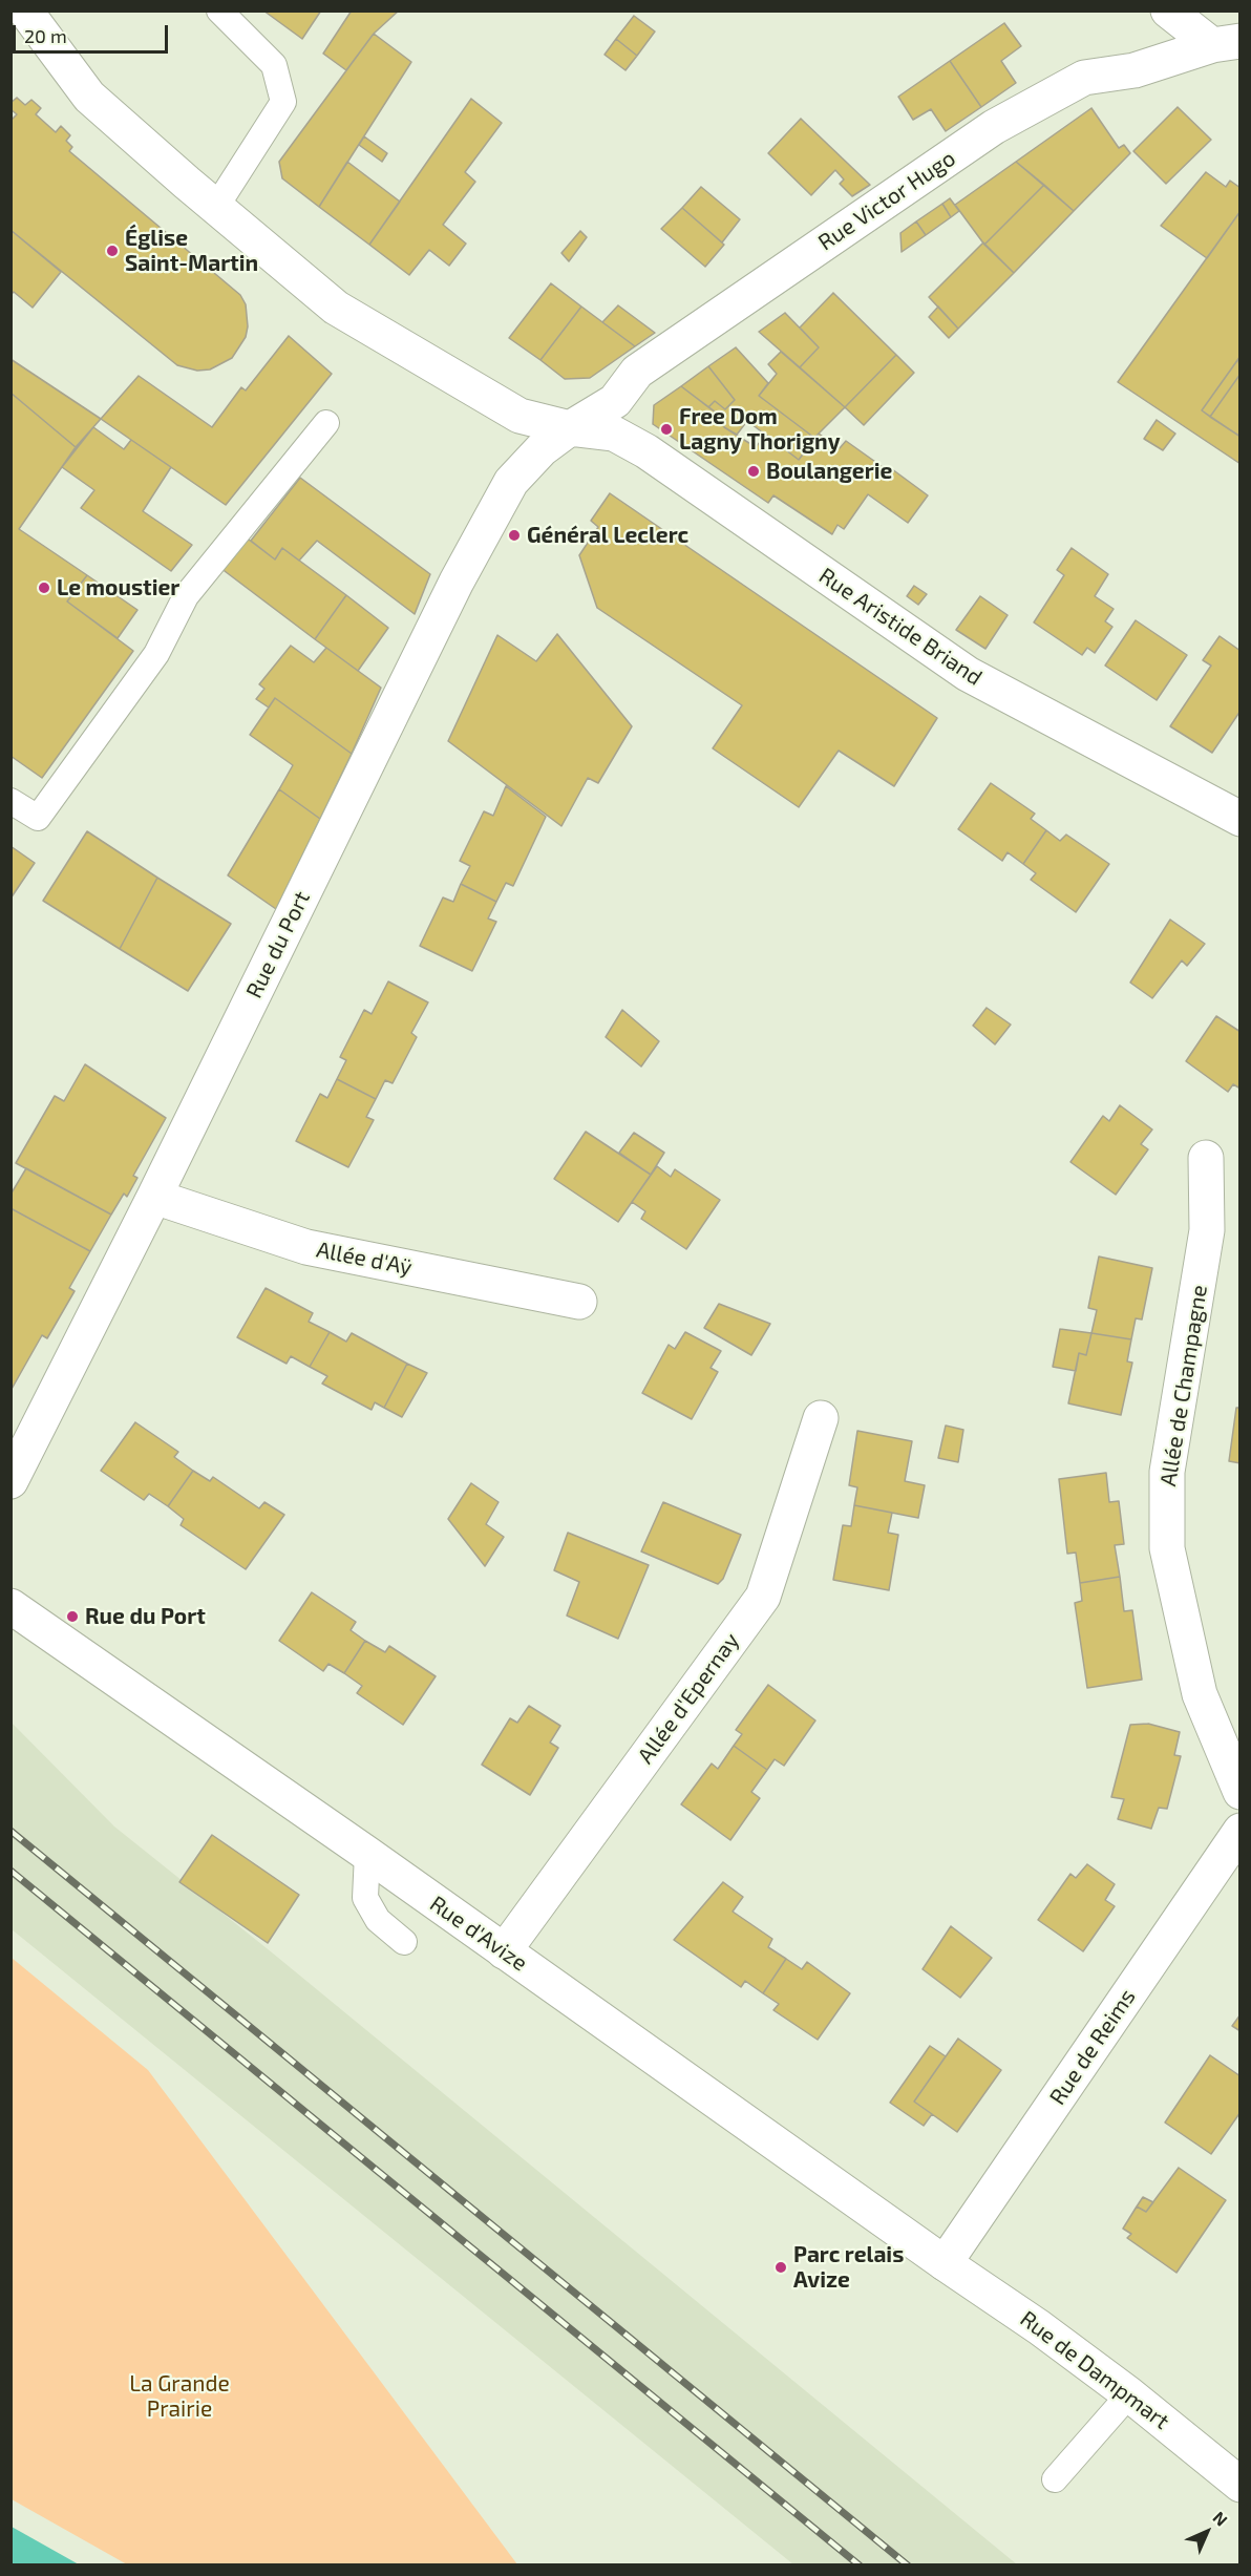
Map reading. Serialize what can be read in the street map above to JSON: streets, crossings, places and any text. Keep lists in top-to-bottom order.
{
  "streets": {
    "street": [
      "Rue Victor Hugo",
      "Rue Aristide Briand",
      "Rue du Port",
      "Allée d'Aÿ",
      "Allée de Champagne",
      "Allée d'Epernay",
      "Rue d'Avize",
      "Rue de Reims",
      "Rue de Dampmart"
    ]
  },
  "crossings": [
    ["Rue Victor Hugo", "Rue Aristide Briand"],
    ["Rue Victor Hugo", "Rue du Port"],
    ["Rue Aristide Briand", "Rue du Port"],
    ["Rue du Port", "Allée d'Aÿ"],
    ["Allée d'Epernay", "Rue d'Avize"],
    ["Rue d'Avize", "Rue de Reims"],
    ["Rue d'Avize", "Rue de Dampmart"],
    ["Rue de Reims", "Rue de Dampmart"]
  ],
  "parks": ["La Grande Prairie"],
  "places": [
    "Église Saint-Martin",
    "Free Dom Lagny Thorigny",
    "Boulangerie",
    "Général Leclerc",
    "Le moustier",
    "Rue du Port",
    "Parc relais Avize"
  ],
  "scale_bar": "20 m",
  "north": "top right"
}
